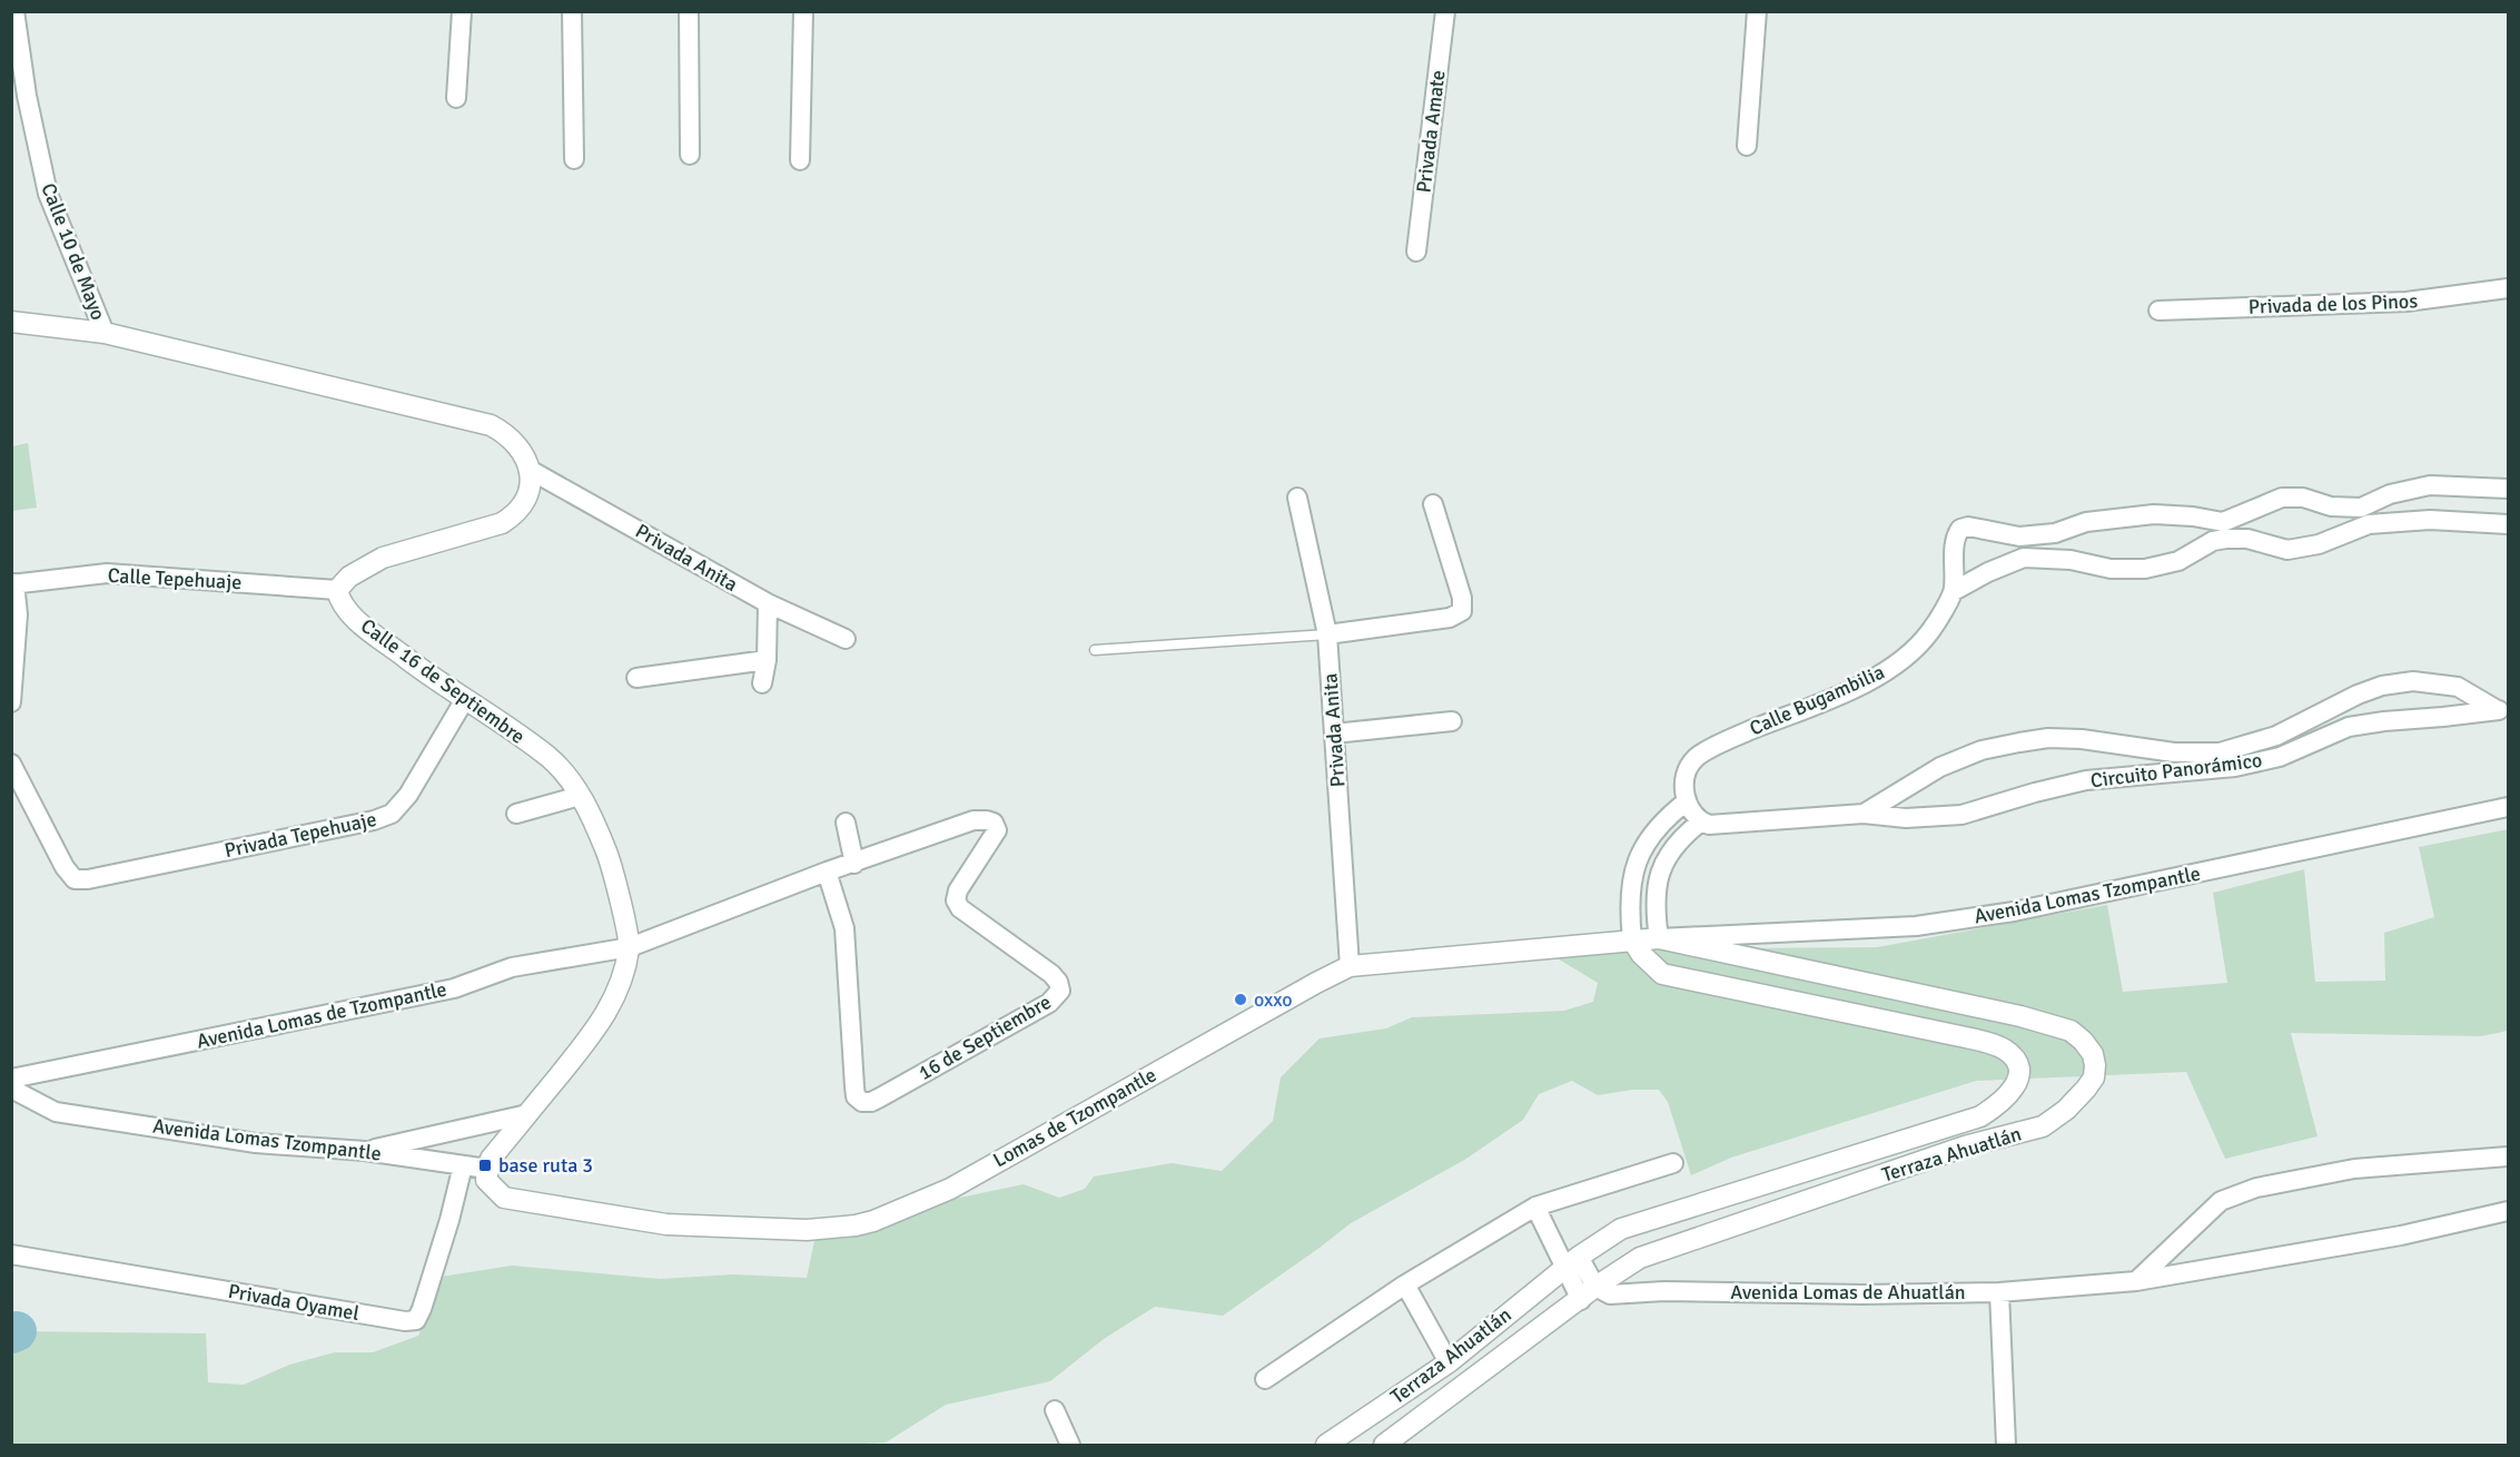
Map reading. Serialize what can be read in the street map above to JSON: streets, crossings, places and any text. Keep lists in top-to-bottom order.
{
  "streets": {
    "street": [
      "Privada Amate",
      "Calle 10 de Mayo",
      "Privada de los Pinos",
      "Privada Anita",
      "Calle Tepehuaje",
      "Calle 16 de Septiembre",
      "Calle Bugambilia",
      "Circuito Panorámico",
      "Privada Tepehuaje",
      "Avenida Lomas Tzompantle",
      "Avenida Lomas de Tzompantle",
      "16 de Septiembre",
      "Lomas de Tzompantle",
      "Terraza Ahuatlán",
      "Avenida Lomas de Ahuatlán",
      "Privada Oyamel"
    ]
  },
  "crossings": [
    ["Privada Anita", "Lomas de Tzompantle"],
    ["Calle Tepehuaje", "Calle 16 de Septiembre"],
    ["Calle 16 de Septiembre", "Privada Tepehuaje"],
    ["Calle 16 de Septiembre", "Avenida Lomas Tzompantle"],
    ["Calle 16 de Septiembre", "Avenida Lomas de Tzompantle"],
    ["Calle 16 de Septiembre", "16 de Septiembre"],
    ["Calle 16 de Septiembre", "Lomas de Tzompantle"],
    ["Calle Bugambilia", "Circuito Panorámico"],
    ["Avenida Lomas Tzompantle", "Lomas de Tzompantle"],
    ["Avenida Lomas Tzompantle", "Terraza Ahuatlán"],
    ["Avenida Lomas Tzompantle", "Privada Oyamel"],
    ["Avenida Lomas de Tzompantle", "16 de Septiembre"],
    ["Lomas de Tzompantle", "Terraza Ahuatlán"],
    ["Terraza Ahuatlán", "Avenida Lomas de Ahuatlán"]
  ],
  "places": {
    "other": ["oxxo"],
    "transit": ["base ruta 3"]
  }
}
